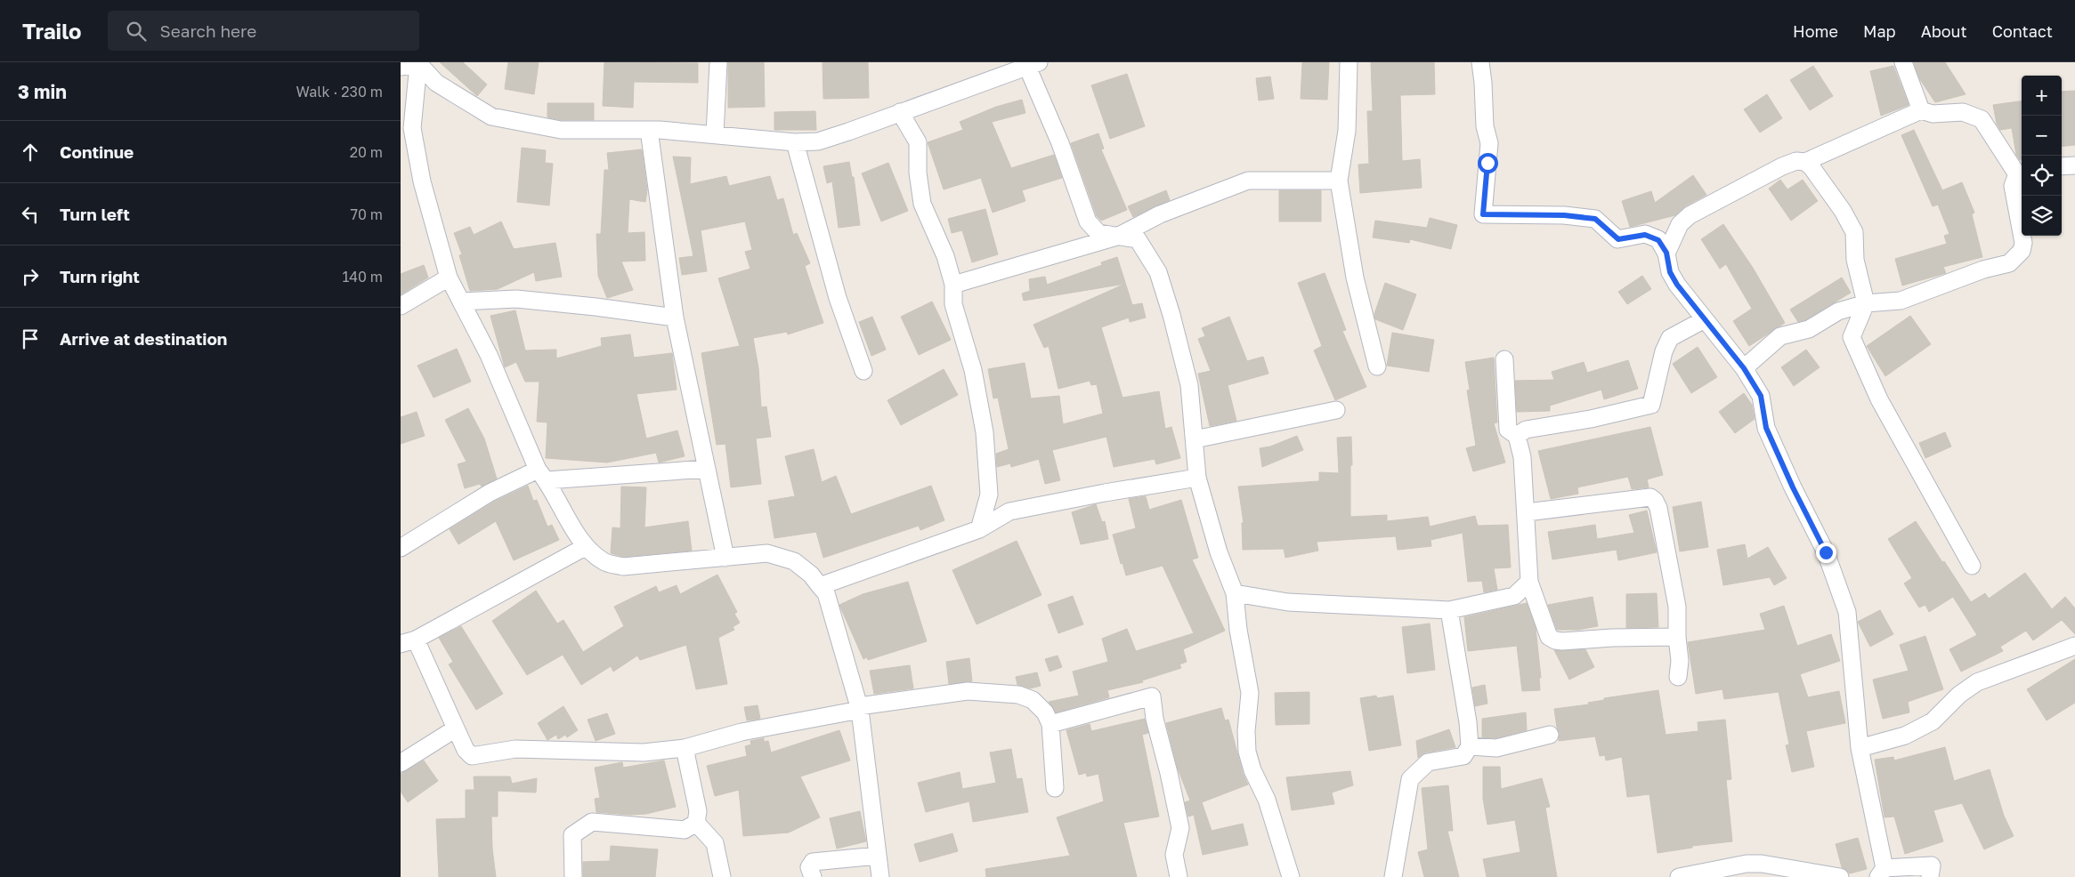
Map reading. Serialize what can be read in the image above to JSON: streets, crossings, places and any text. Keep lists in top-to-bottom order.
{
  "page": {
    "header": "Trailo",
    "search": "Search here",
    "nav": [
      "Home",
      "Map",
      "About",
      "Contact"
    ],
    "heading": ["3 min", "Walk · 230 m"],
    "map_buttons": ["+", "−"],
    "list": [
      ["Continue", "20 m"],
      ["Turn left", "70 m"],
      ["Turn right", "140 m"],
      "Arrive at destination"
    ]
  }
}
